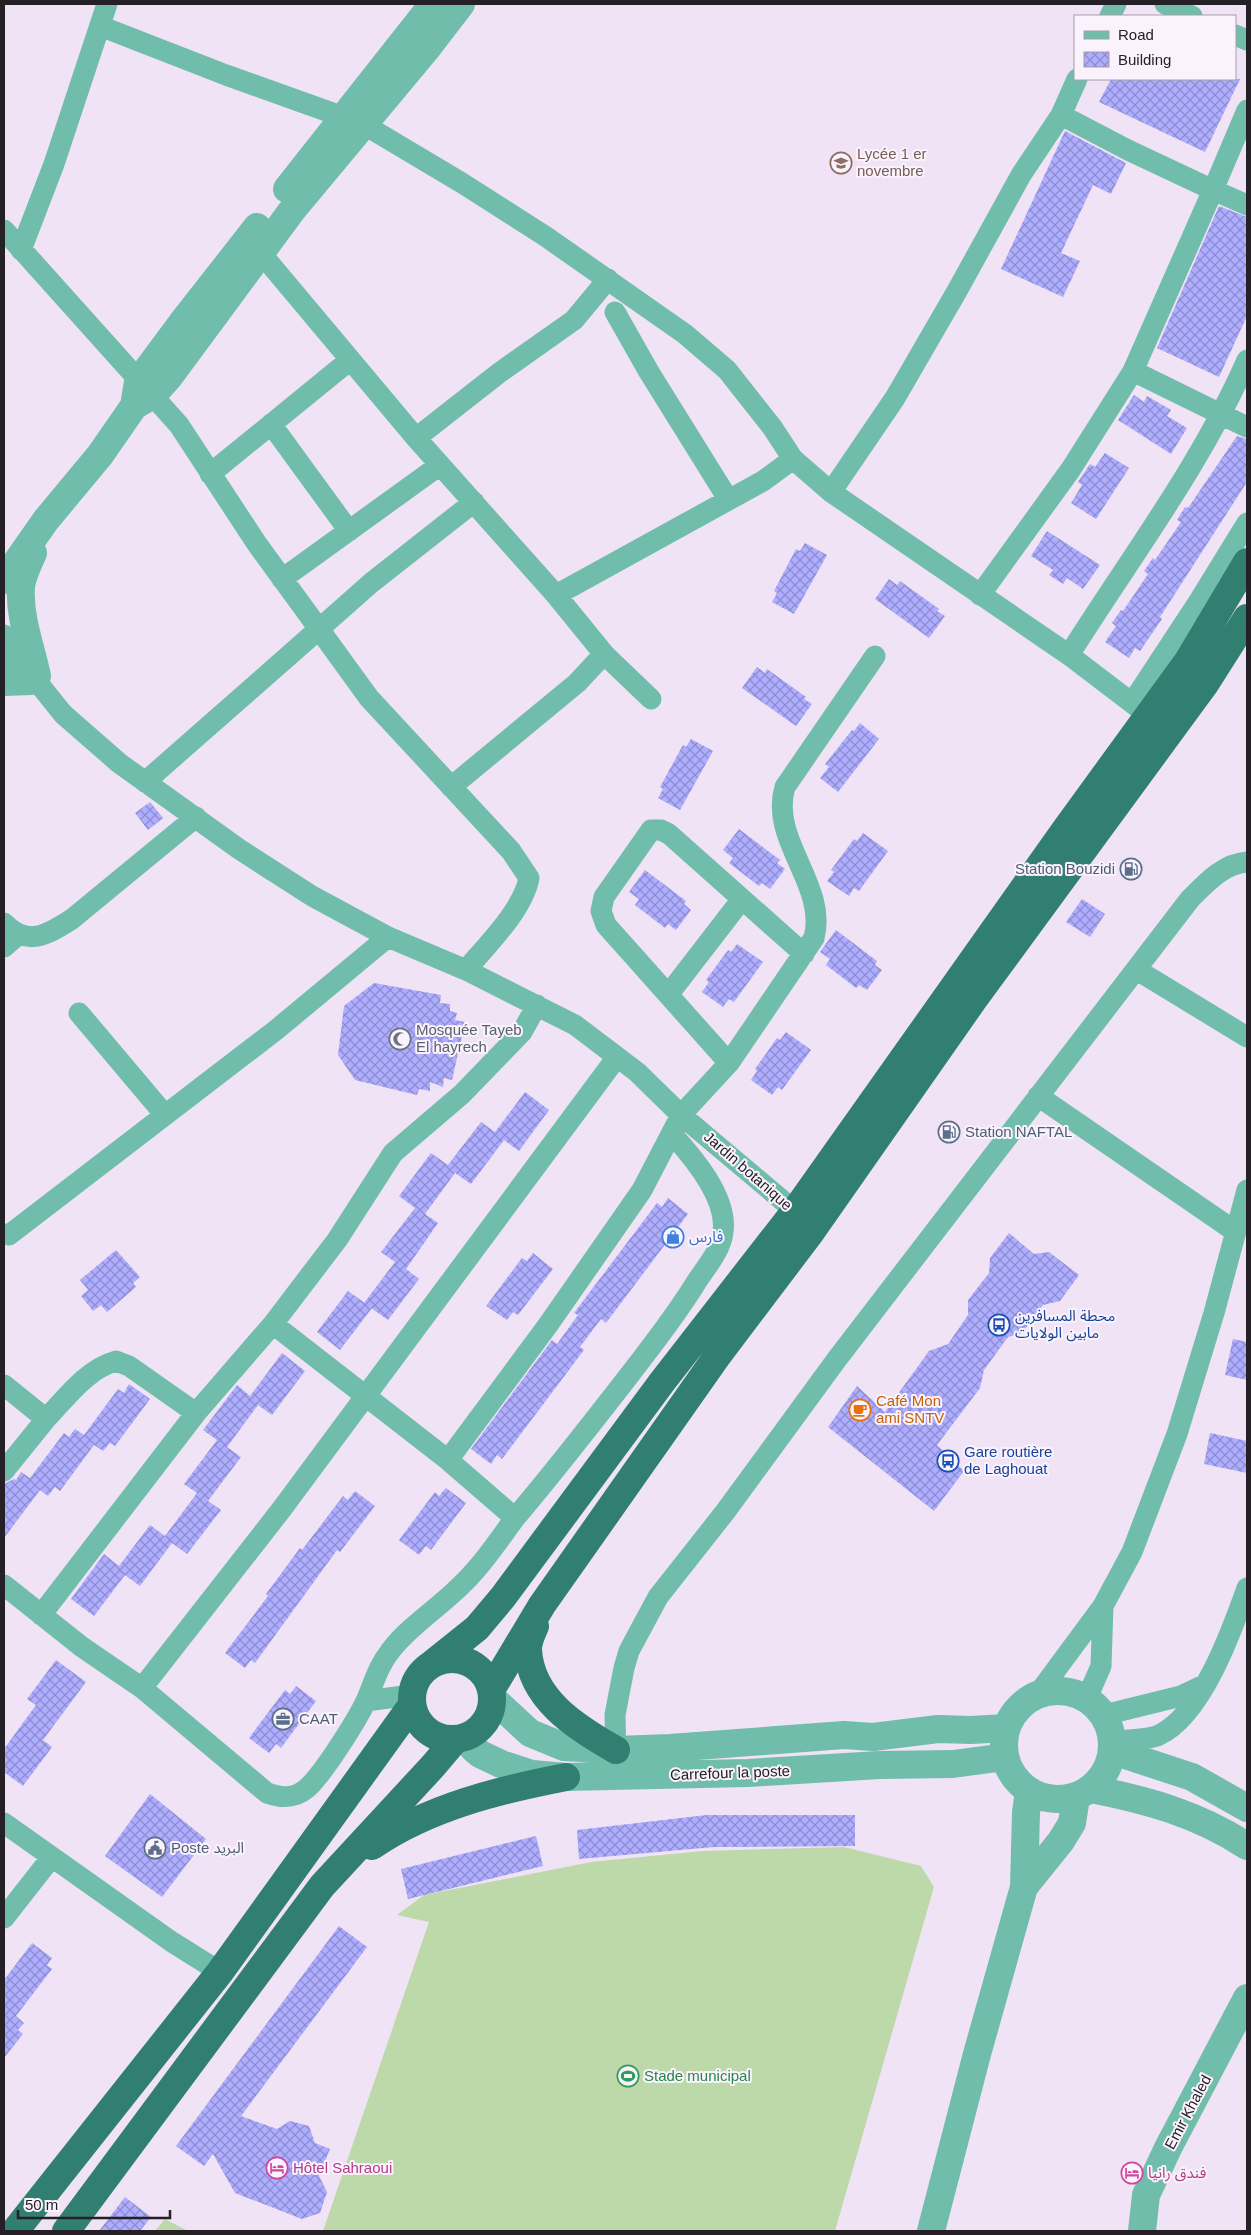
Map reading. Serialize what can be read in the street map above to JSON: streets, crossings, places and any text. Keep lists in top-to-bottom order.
{
  "streets": {
    "highway": ["Carrefour la poste"],
    "street": ["Jardin botanique", "Emir Khaled"]
  },
  "places": {
    "school or university": ["Lycée 1 er novembre"],
    "fuel station": ["Station Bouzidi", "Station NAFTAL"],
    "mosque": ["Mosquée Tayeb El hayrech"],
    "shop": ["فارس"],
    "bus stop": ["محطة المسافرين مابين الولايات", "Gare routière de Laghouat"],
    "cafe": ["Café Mon ami SNTV"],
    "office": ["CAAT"],
    "public building": ["Poste البريد"],
    "sports": ["Stade municipal"],
    "hotel": ["Hôtel Sahraoui", "فندق رانيا"]
  },
  "legend": ["Road", "Building"],
  "scale_bar": "50 m"
}
